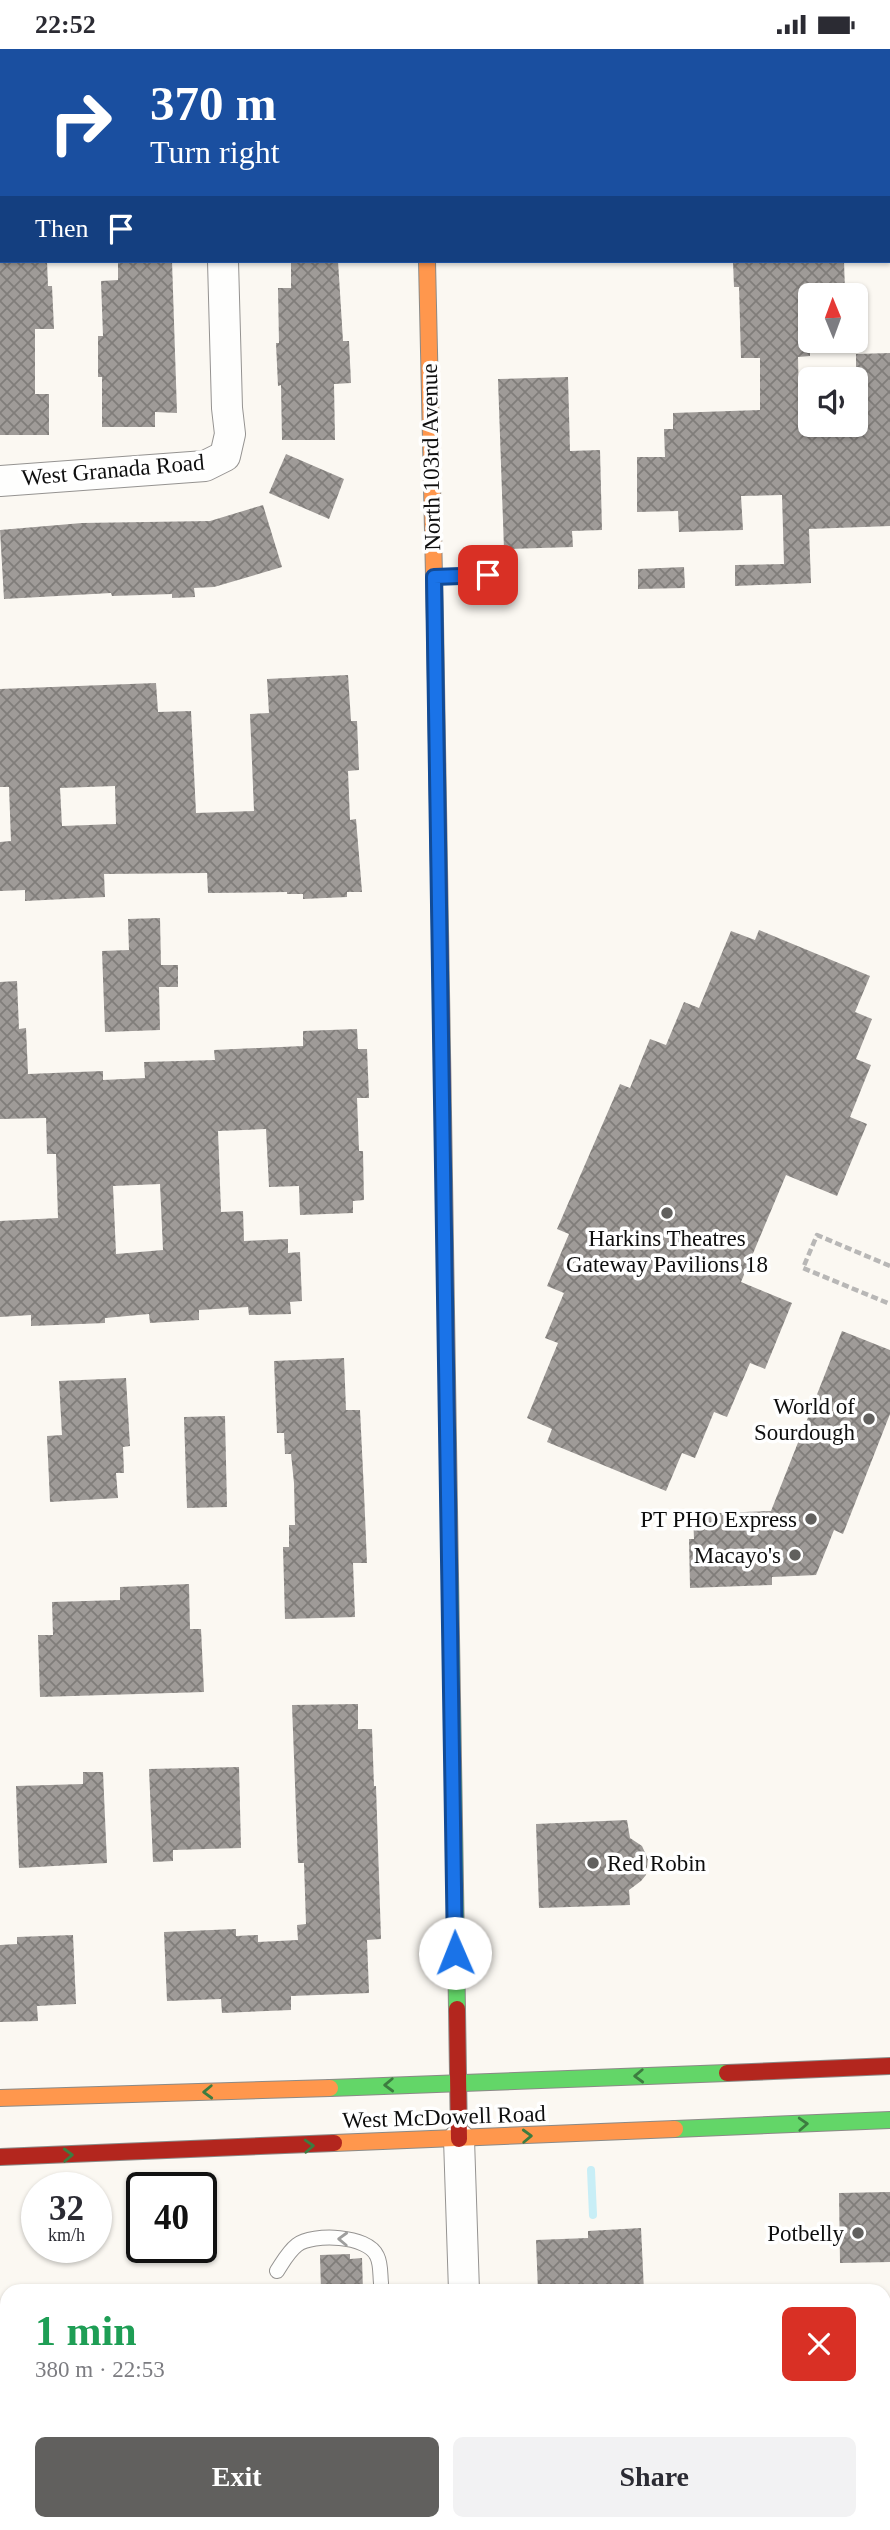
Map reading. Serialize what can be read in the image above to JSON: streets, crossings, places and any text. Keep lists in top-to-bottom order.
{
  "streets": {
    "street": ["North 103rd Avenue", "West Granada Road", "West McDowell Road"]
  },
  "crossings": [
    ["North 103rd Avenue", "West McDowell Road"]
  ],
  "places": [
    "Harkins Theatres Gateway Pavilions 18",
    "World of Sourdough",
    "PT PHO Express",
    "Macayo's",
    "Red Robin",
    "Potbelly"
  ],
  "north": "top",
  "page": {
    "status": "22:52",
    "turn": ["370 m", "Turn right"],
    "then": "Then",
    "speed": "32 km/h",
    "limit": "40",
    "heading": ["1 min", "380 m · 22:53"],
    "buttons": ["Exit", "Share"]
  }
}
